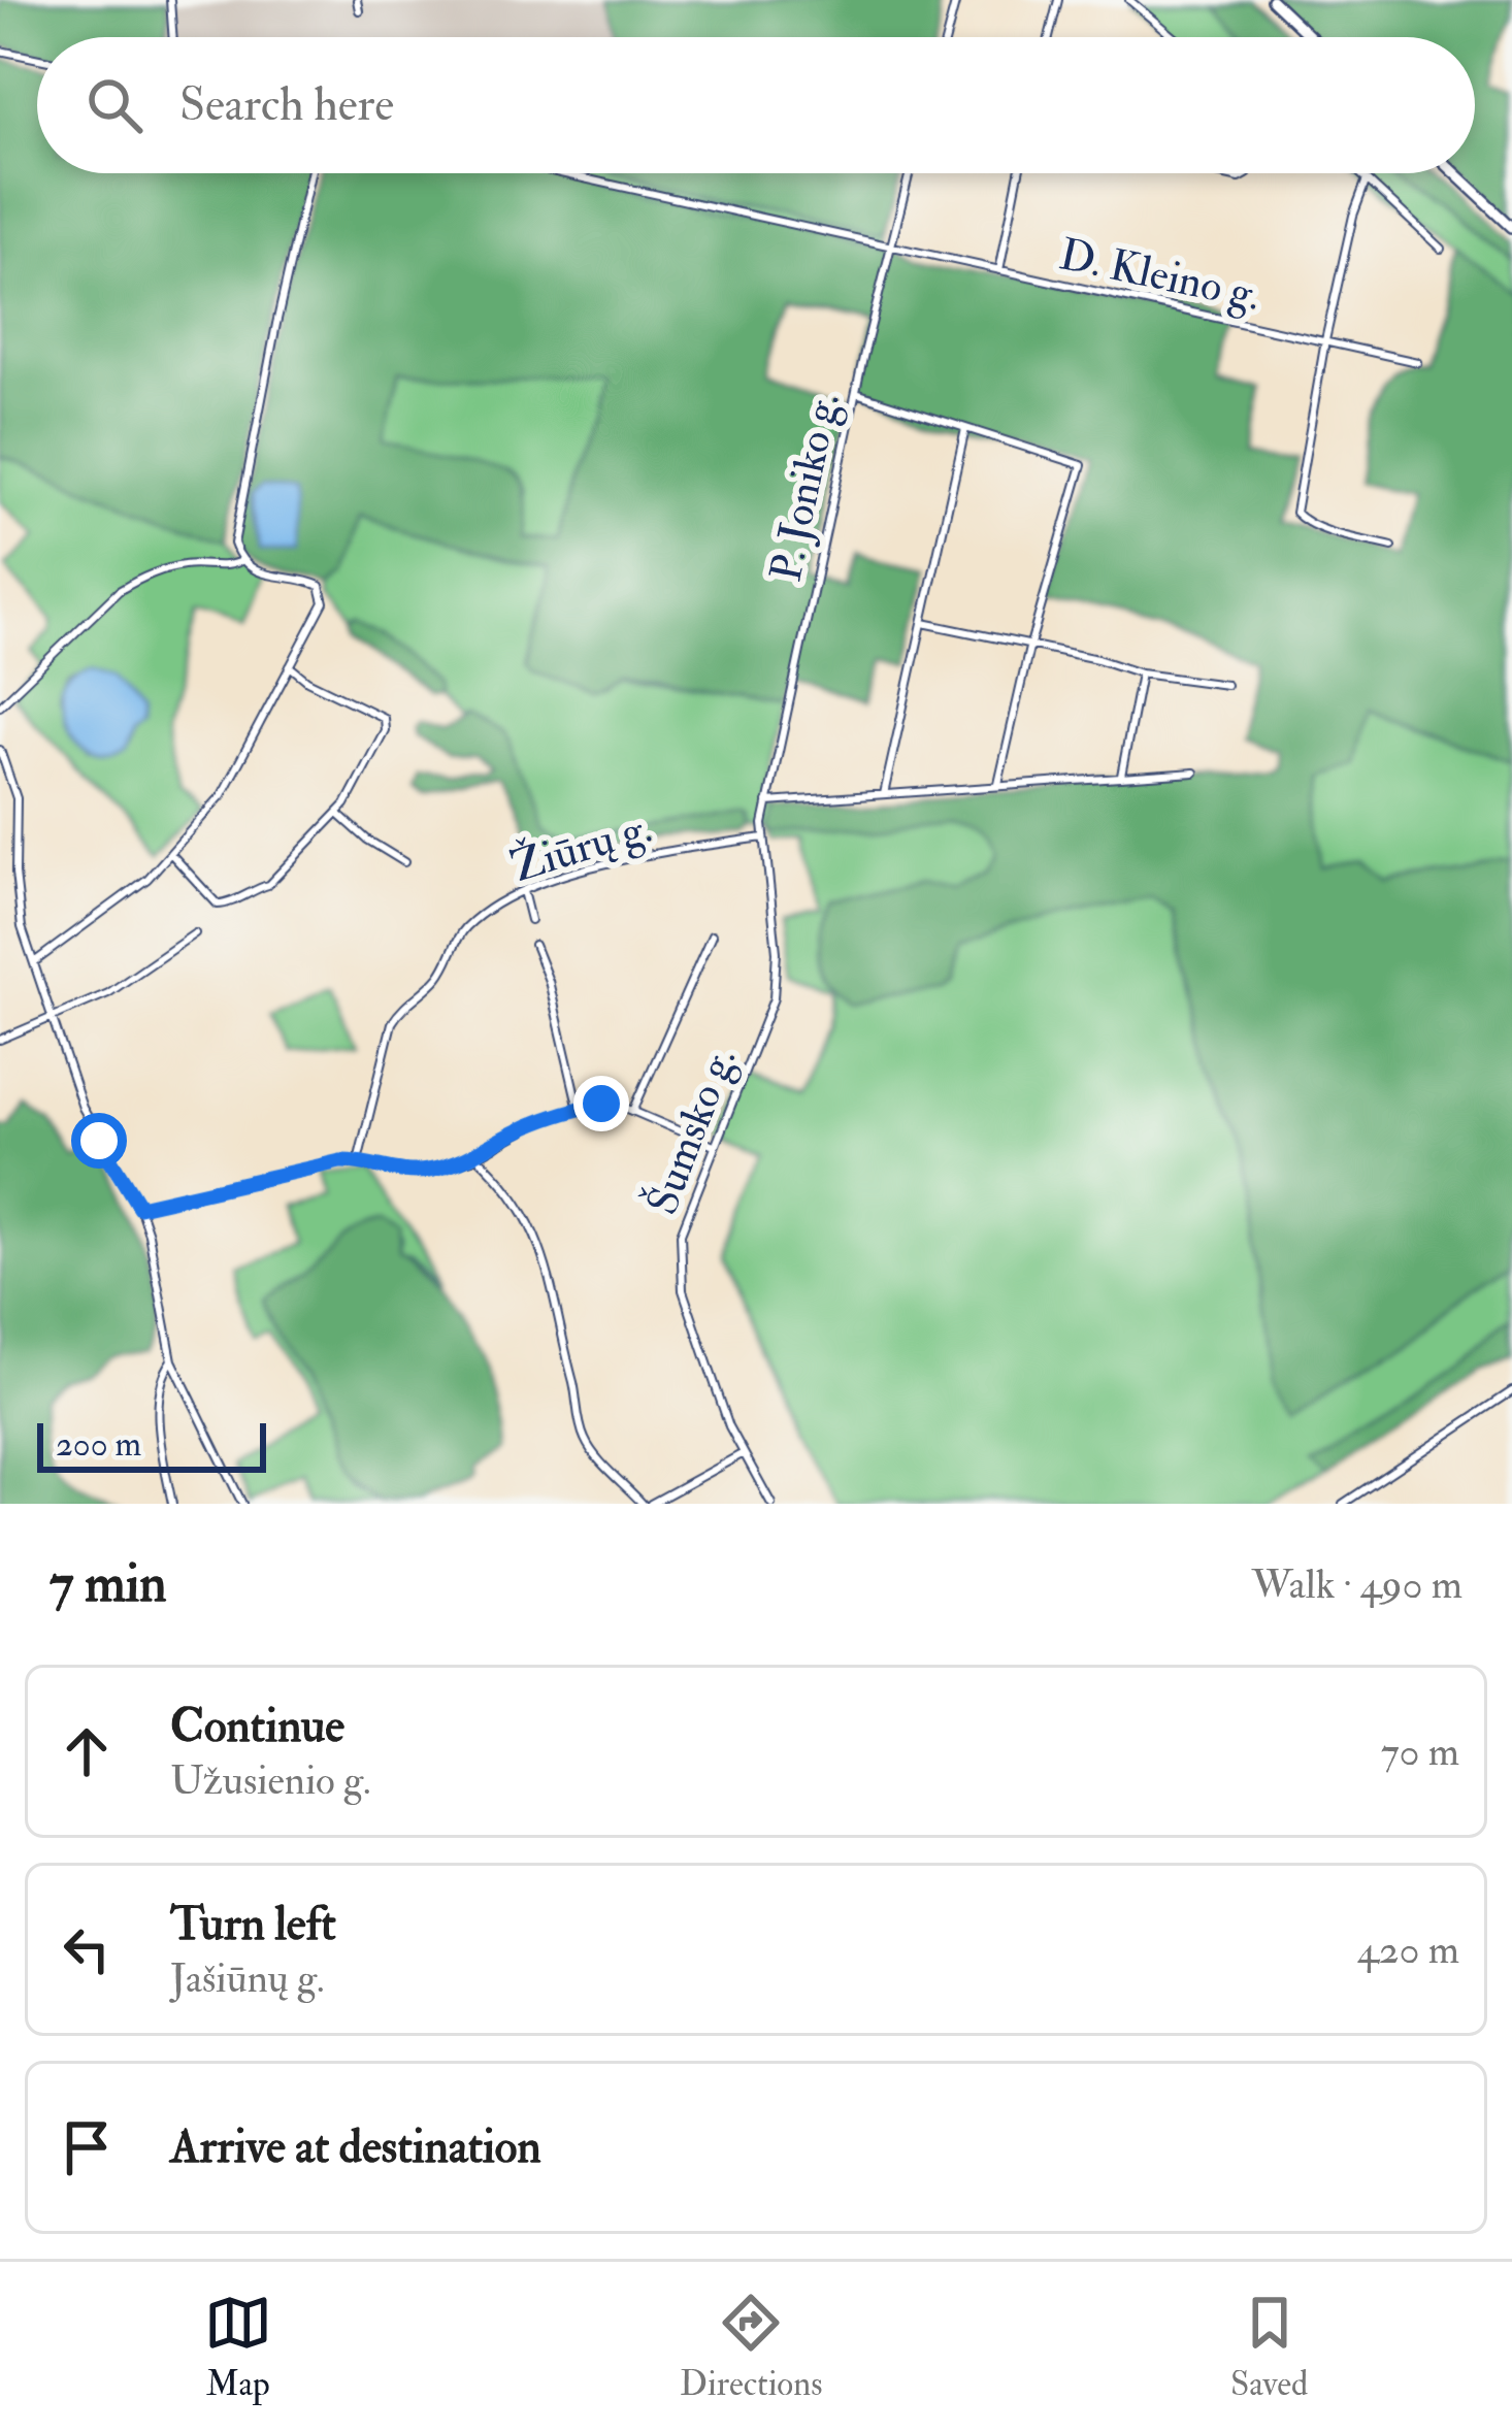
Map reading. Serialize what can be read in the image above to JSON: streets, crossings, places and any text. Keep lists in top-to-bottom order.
{
  "streets": {
    "street": [
      "D. Kleino g.",
      "P. Joniko g.",
      "Žiūrų g.",
      "Šumsko g."
    ]
  },
  "crossings": [
    ["D. Kleino g.", "P. Joniko g."],
    ["P. Joniko g.", "Žiūrų g."],
    ["P. Joniko g.", "Šumsko g."],
    ["Žiūrų g.", "Šumsko g."]
  ],
  "scale_bar": "200 m",
  "page": {
    "search": "Search here",
    "scale": "200 m",
    "heading": ["7 min", "Walk · 490 m"],
    "list": [
      ["Continue", "Užusienio g.", "70 m"],
      ["Turn left", "Jašiūnų g.", "420 m"],
      "Arrive at destination"
    ],
    "nav": ["Map", "Directions", "Saved"]
  }
}
